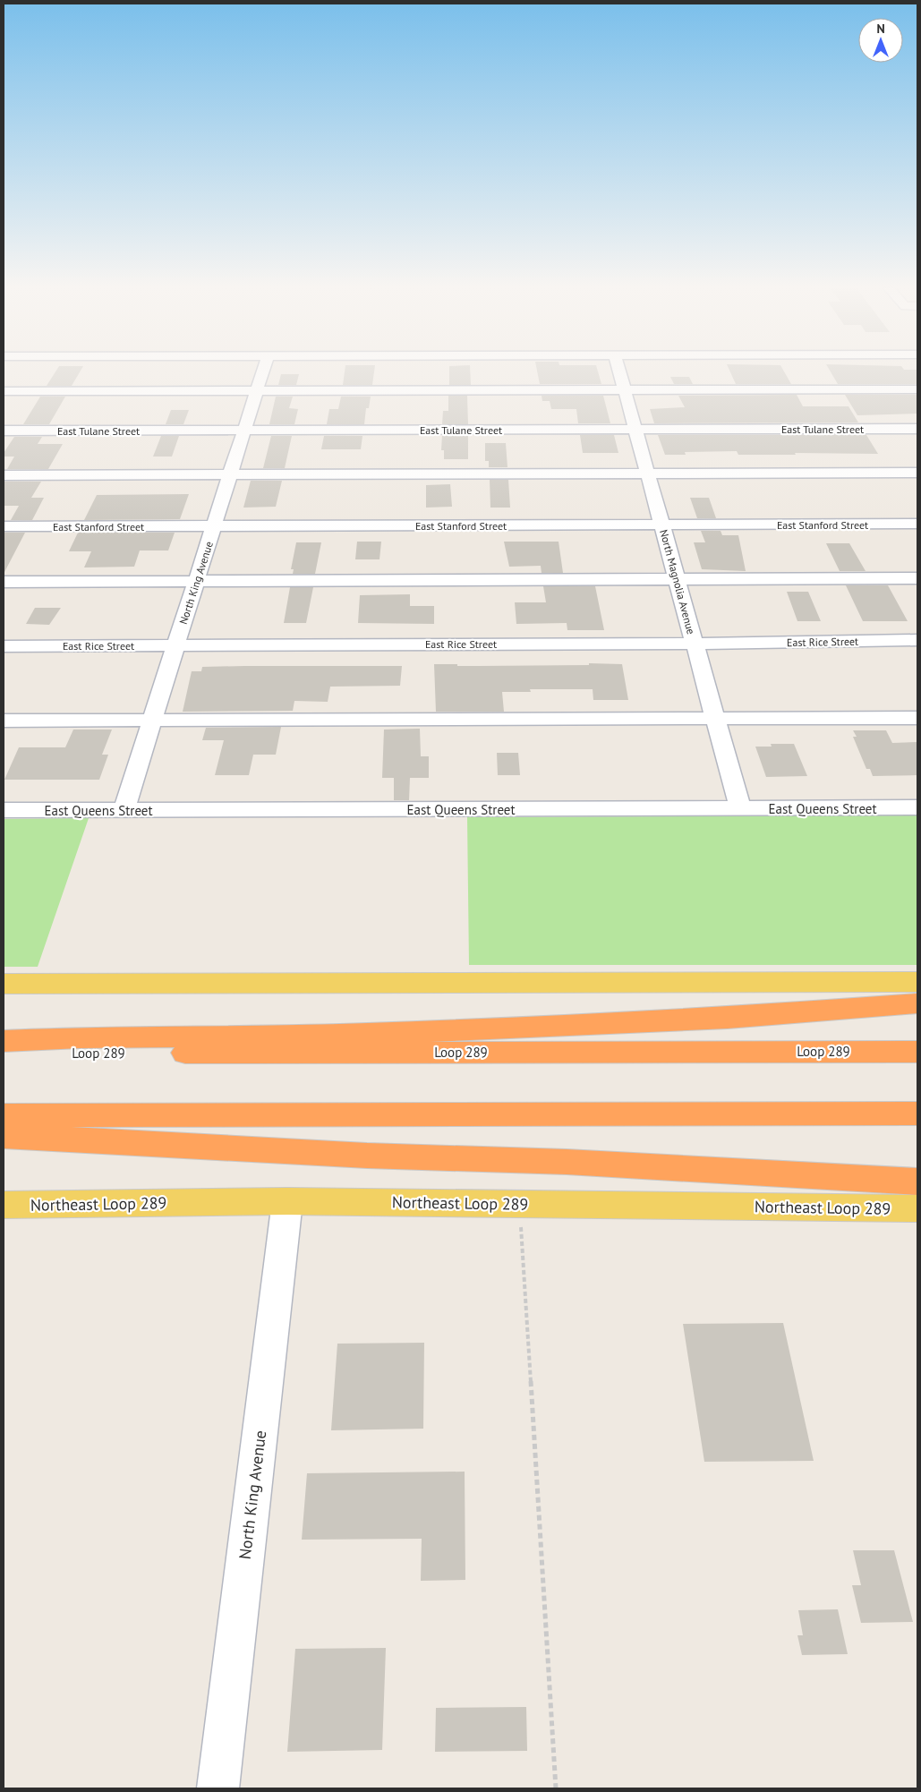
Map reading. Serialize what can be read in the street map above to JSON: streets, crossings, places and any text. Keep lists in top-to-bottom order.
{
  "streets": {
    "highway": ["Loop 289"],
    "main road": ["Northeast Loop 289"],
    "street": [
      "East Tulane Street",
      "East Stanford Street",
      "North Magnolia Avenue",
      "North King Avenue",
      "East Rice Street",
      "East Queens Street"
    ]
  },
  "crossings": [
    ["East Tulane Street", "North Magnolia Avenue"],
    ["East Tulane Street", "North King Avenue"],
    ["East Stanford Street", "North Magnolia Avenue"],
    ["East Stanford Street", "North King Avenue"],
    ["North Magnolia Avenue", "East Rice Street"],
    ["North Magnolia Avenue", "East Queens Street"],
    ["North King Avenue", "East Rice Street"],
    ["North King Avenue", "East Queens Street"],
    ["North King Avenue", "Northeast Loop 289"]
  ],
  "north": "top"
}
